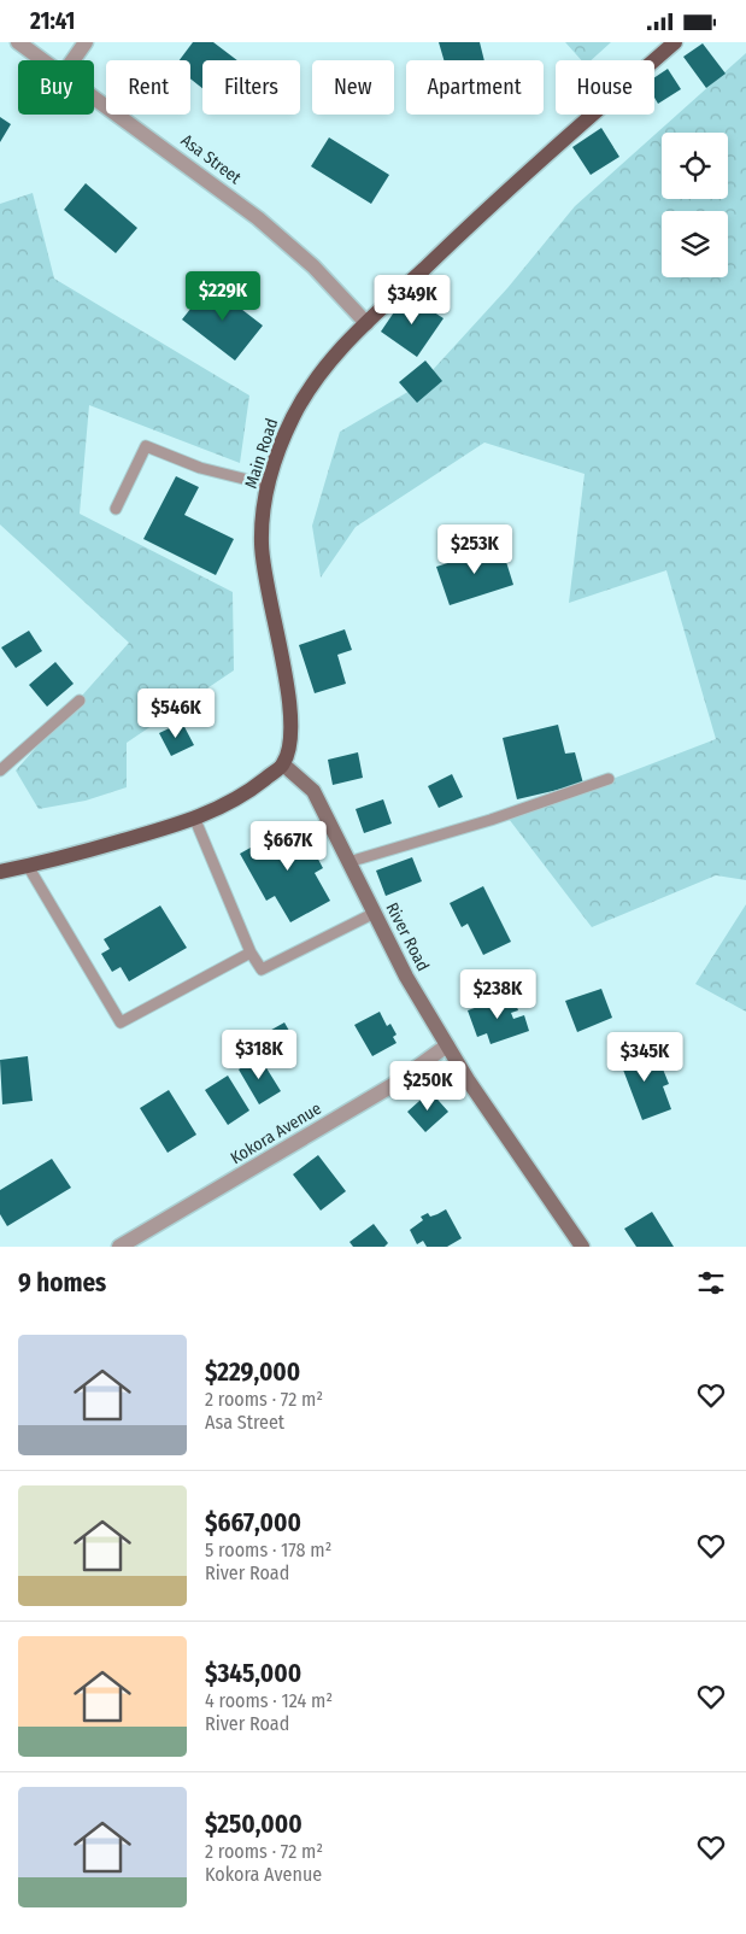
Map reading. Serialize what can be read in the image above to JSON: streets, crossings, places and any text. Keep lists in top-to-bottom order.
{
  "streets": {
    "main road": ["Main Road"],
    "street": ["Asa Street", "River Road", "Kokora Avenue"]
  },
  "crossings": [
    ["Asa Street", "Main Road"],
    ["Main Road", "River Road"],
    ["River Road", "Kokora Avenue"]
  ],
  "page": {
    "status": "21:41",
    "chip": [
      "Buy",
      "Rent",
      "Filters",
      "New",
      "Apartment",
      "House"
    ],
    "price": [
      "$229K",
      "$349K",
      "$253K",
      "$546K",
      "$667K",
      "$238K",
      "$318K",
      "$345K",
      "$250K"
    ],
    "heading": "9 homes",
    "list": [
      {
        "name": "$229,000",
        "note": "2 rooms · 72 m² · Asa Street"
      },
      {
        "name": "$667,000",
        "note": "5 rooms · 178 m² · River Road"
      },
      {
        "name": "$345,000",
        "note": "4 rooms · 124 m² · River Road"
      },
      {
        "name": "$250,000",
        "note": "2 rooms · 72 m² · Kokora Avenue"
      }
    ]
  }
}
